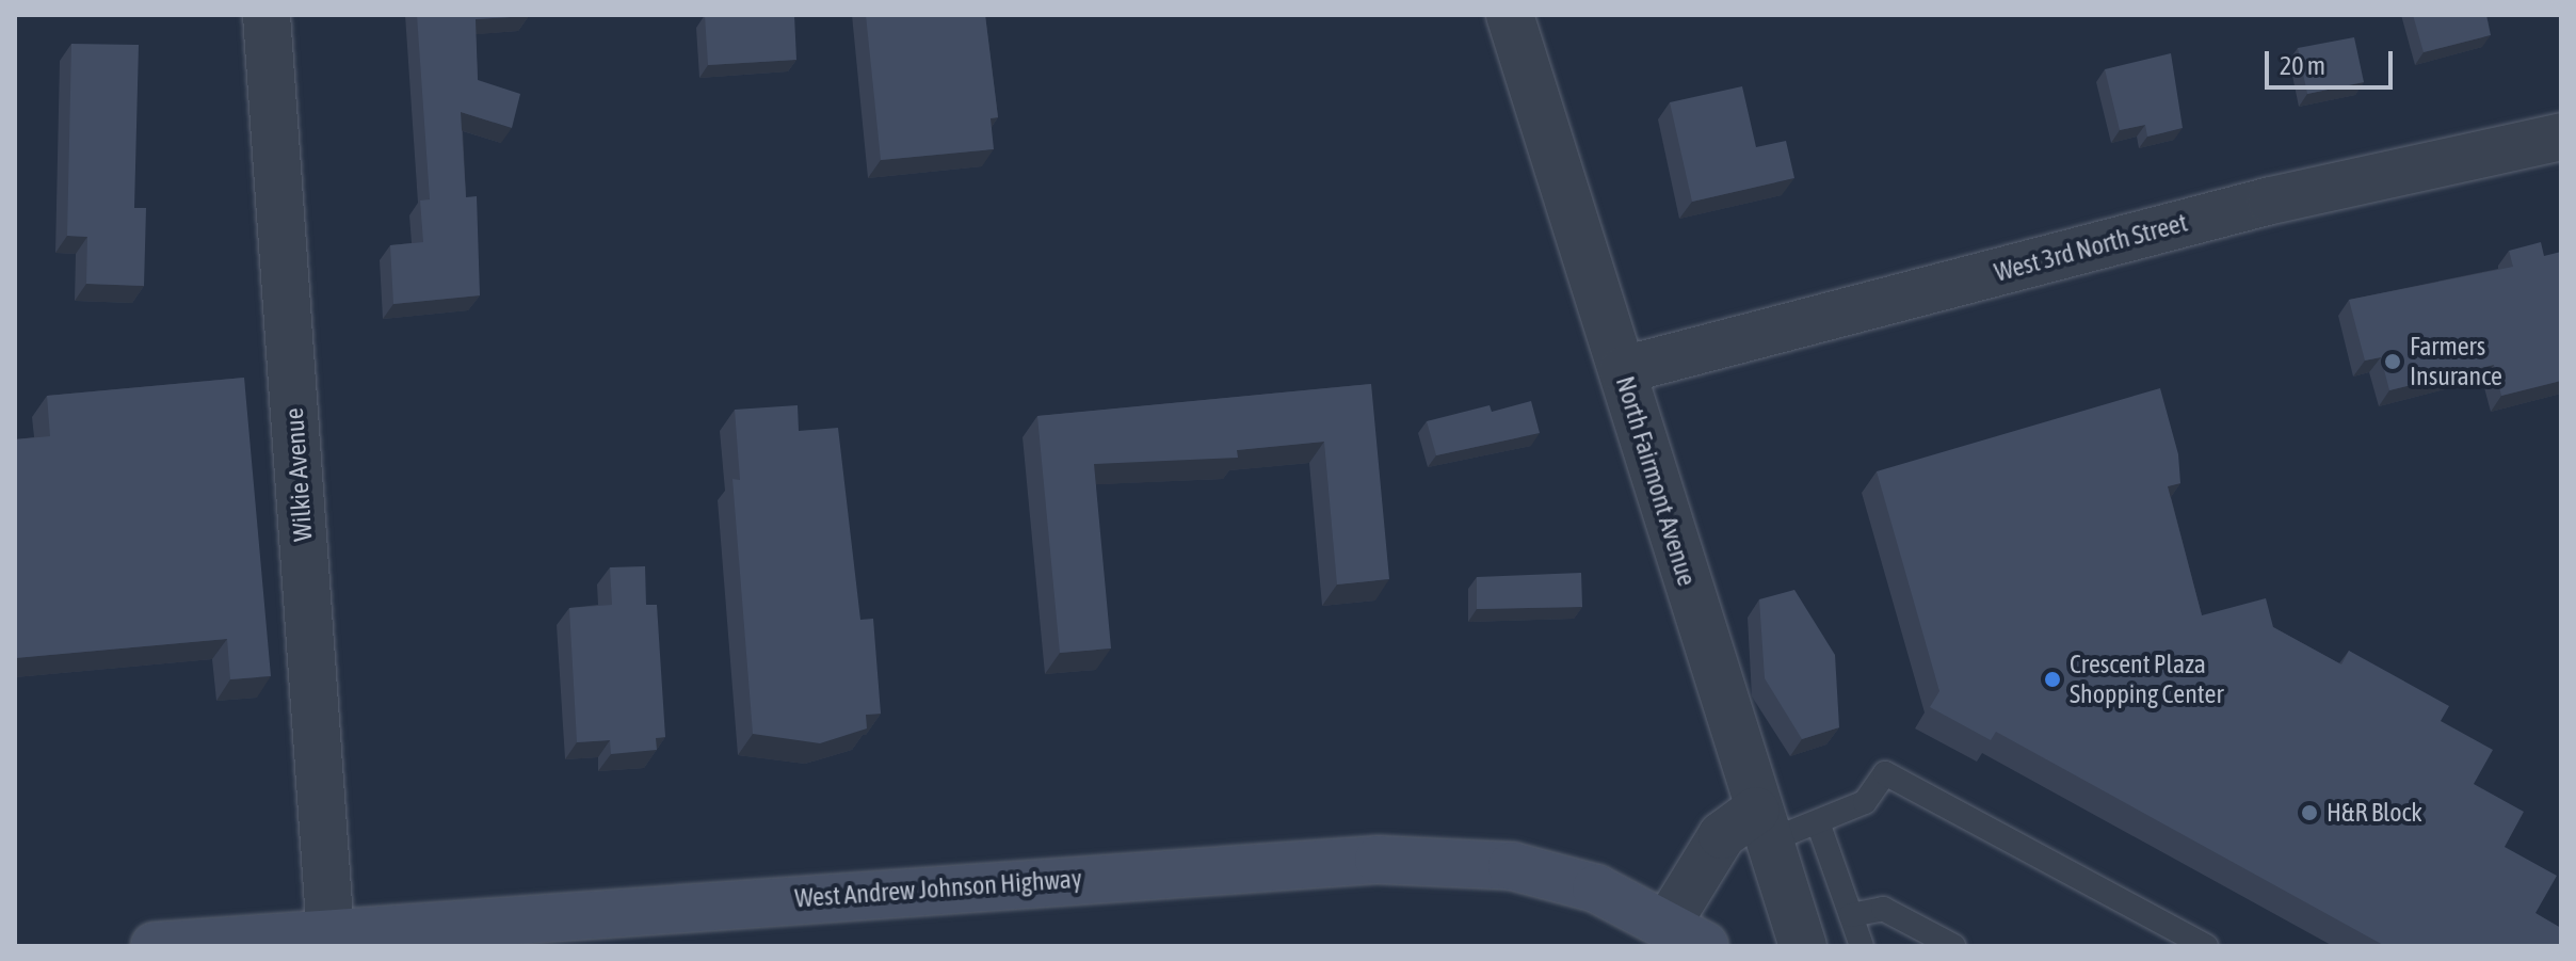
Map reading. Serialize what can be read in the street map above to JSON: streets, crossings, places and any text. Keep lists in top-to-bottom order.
{
  "streets": {
    "main road": ["West Andrew Johnson Highway"],
    "street": ["West 3rd North Street", "Wilkie Avenue", "North Fairmont Avenue"]
  },
  "crossings": [
    ["West 3rd North Street", "North Fairmont Avenue"],
    ["Wilkie Avenue", "West Andrew Johnson Highway"]
  ],
  "places": ["Farmers Insurance", "Crescent Plaza Shopping Center", "H&R Block"],
  "scale_bar": "20 m"
}
